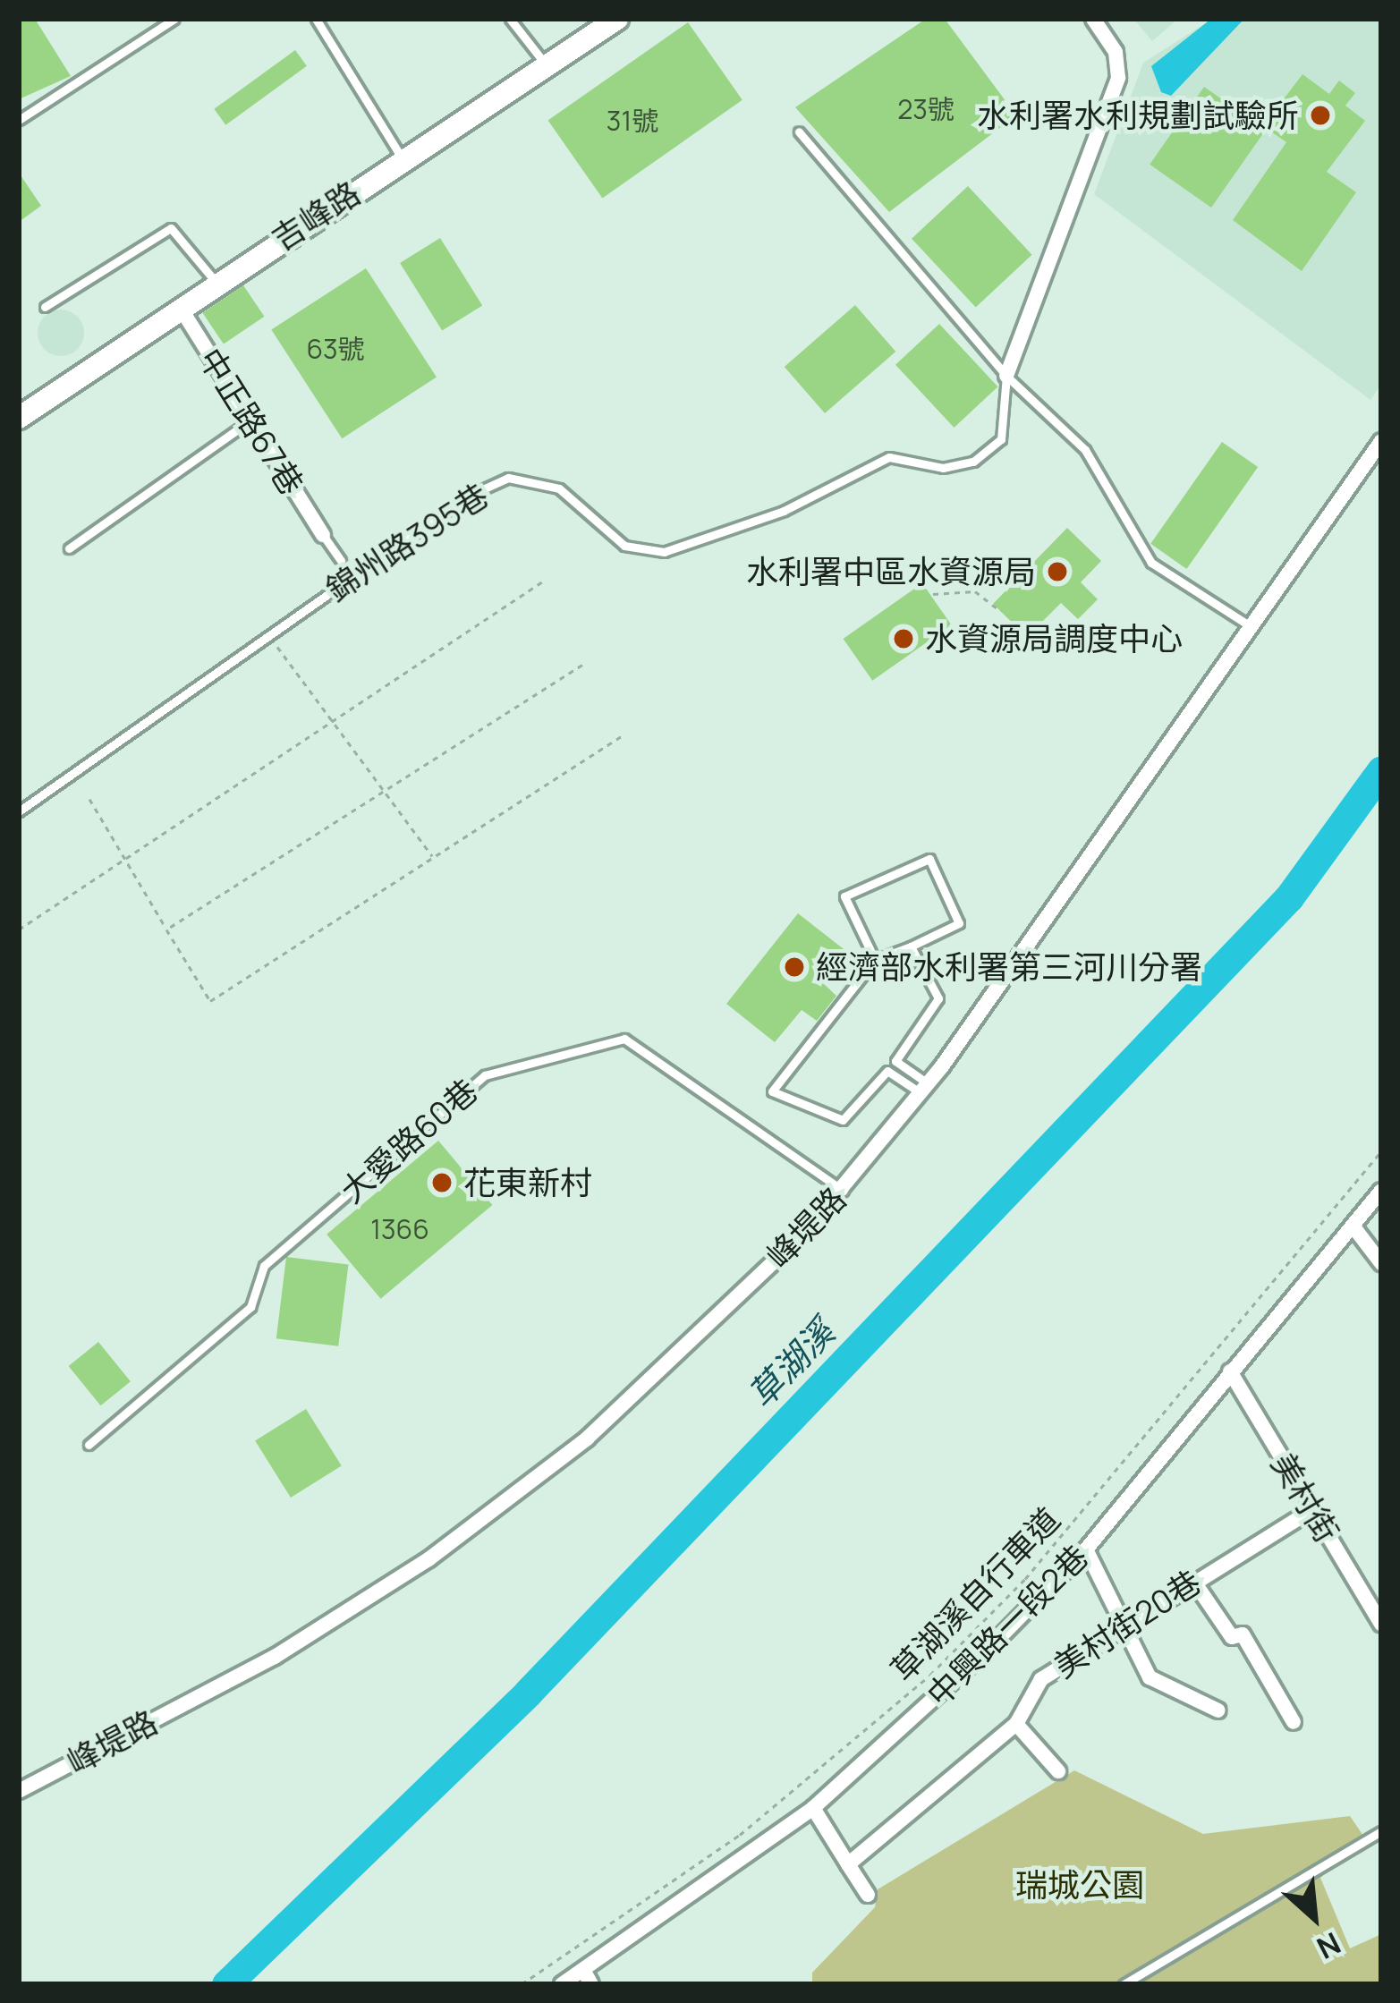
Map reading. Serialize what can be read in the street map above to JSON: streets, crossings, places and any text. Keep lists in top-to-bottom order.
{
  "streets": {
    "street": [
      "吉峰路",
      "中正路67巷",
      "錦州路395巷",
      "峰堤路",
      "美村街",
      "美村街20巷",
      "中興路一段2巷"
    ],
    "lane": ["大愛路60巷"],
    "path": ["草湖溪自行車道"]
  },
  "crossings": [
    ["吉峰路", "中正路67巷"],
    ["大愛路60巷", "峰堤路"],
    ["美村街", "美村街20巷"],
    ["美村街", "中興路一段2巷"]
  ],
  "water": ["草湖溪"],
  "parks": ["瑞城公園"],
  "places": [
    "水利署水利規劃試驗所",
    "水利署中區水資源局",
    "水資源局調度中心",
    "經濟部水利署第三河川分署",
    "花東新村"
  ],
  "house_numbers": [
    "23號",
    "31號",
    "63號",
    "1366"
  ],
  "north": "bottom right"
}
